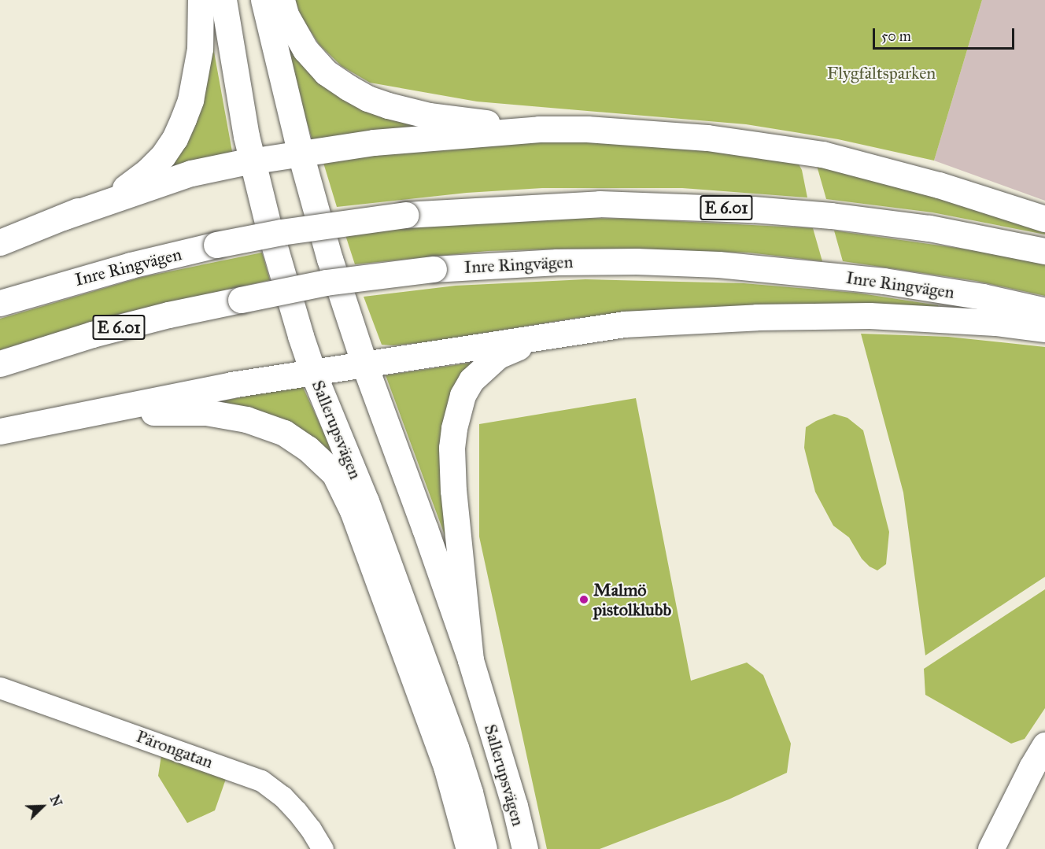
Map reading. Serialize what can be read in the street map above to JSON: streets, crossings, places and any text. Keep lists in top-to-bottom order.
{
  "streets": {
    "main road": ["E 6.01", "Inre Ringvägen", "Sallerupsvägen"],
    "street": ["Pärongatan"]
  },
  "parks": ["Flygfältsparken"],
  "places": ["Malmö pistolklubb"],
  "scale_bar": "50 m",
  "north": "top right"
}
